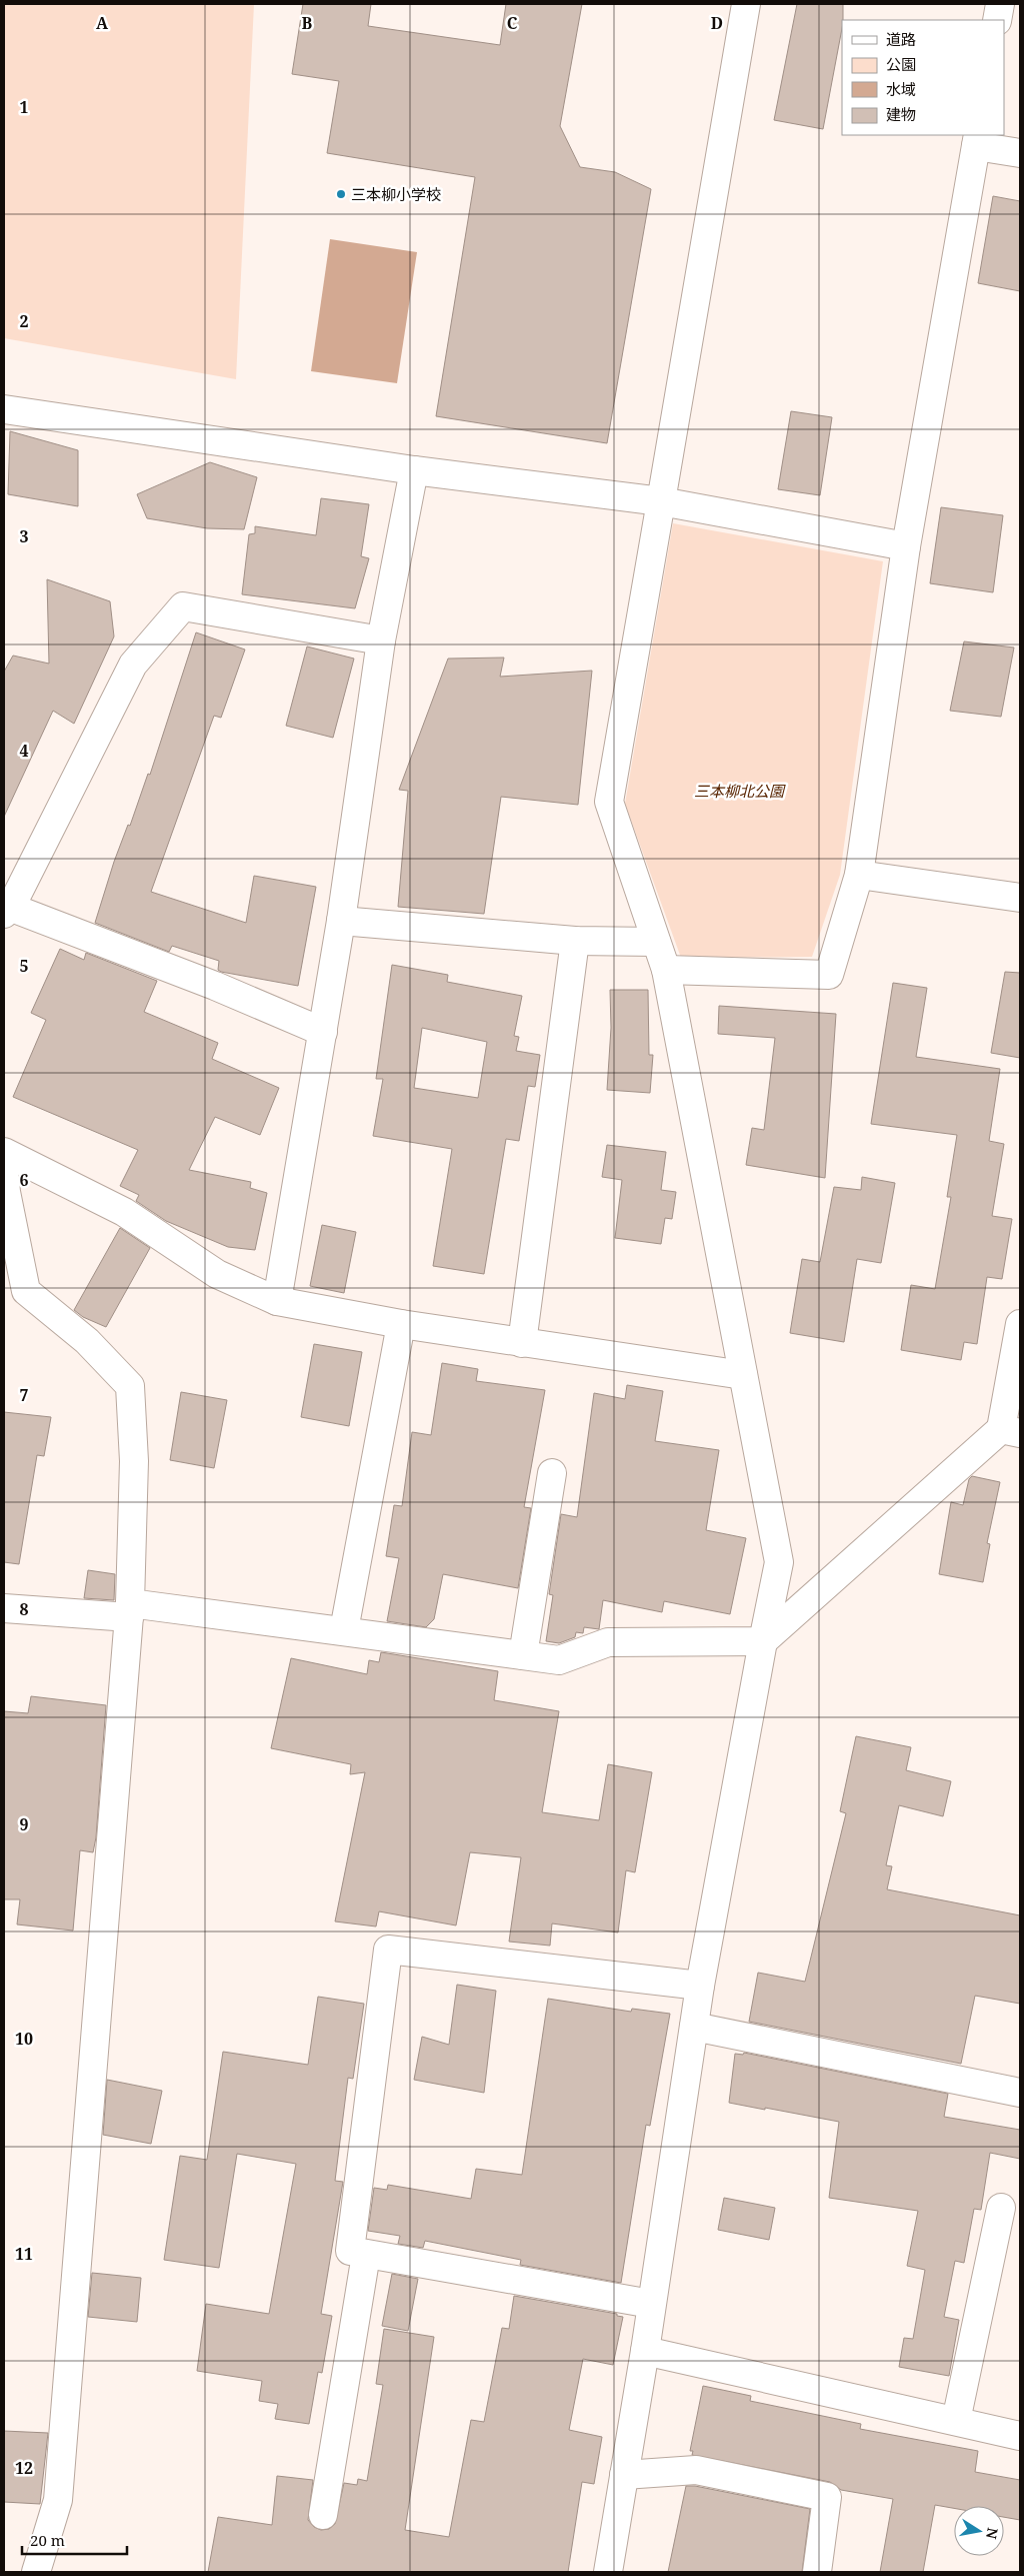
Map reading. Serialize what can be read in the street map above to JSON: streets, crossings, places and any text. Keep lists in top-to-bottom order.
{
  "parks": ["三本柳北公園"],
  "places": ["三本柳小学校"],
  "legend": [
    "道路",
    "公園",
    "水域",
    "建物"
  ],
  "scale_bar": "20 m",
  "north": "right",
  "grid": {
    "columns": [
      "A",
      "B",
      "C",
      "D"
    ],
    "rows": [
      "1",
      "2",
      "3",
      "4",
      "5",
      "6",
      "7",
      "8",
      "9",
      "10",
      "11",
      "12"
    ]
  }
}
